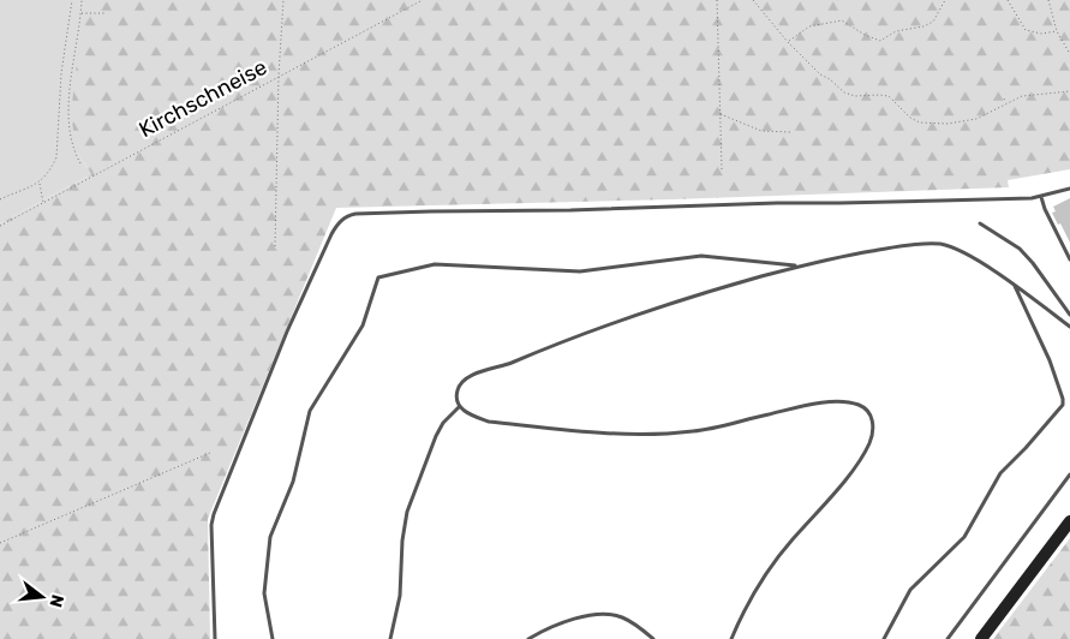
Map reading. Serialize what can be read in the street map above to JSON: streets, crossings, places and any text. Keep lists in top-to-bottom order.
{
  "streets": {
    "path": ["Kirchschneise"]
  },
  "north": "right"
}
